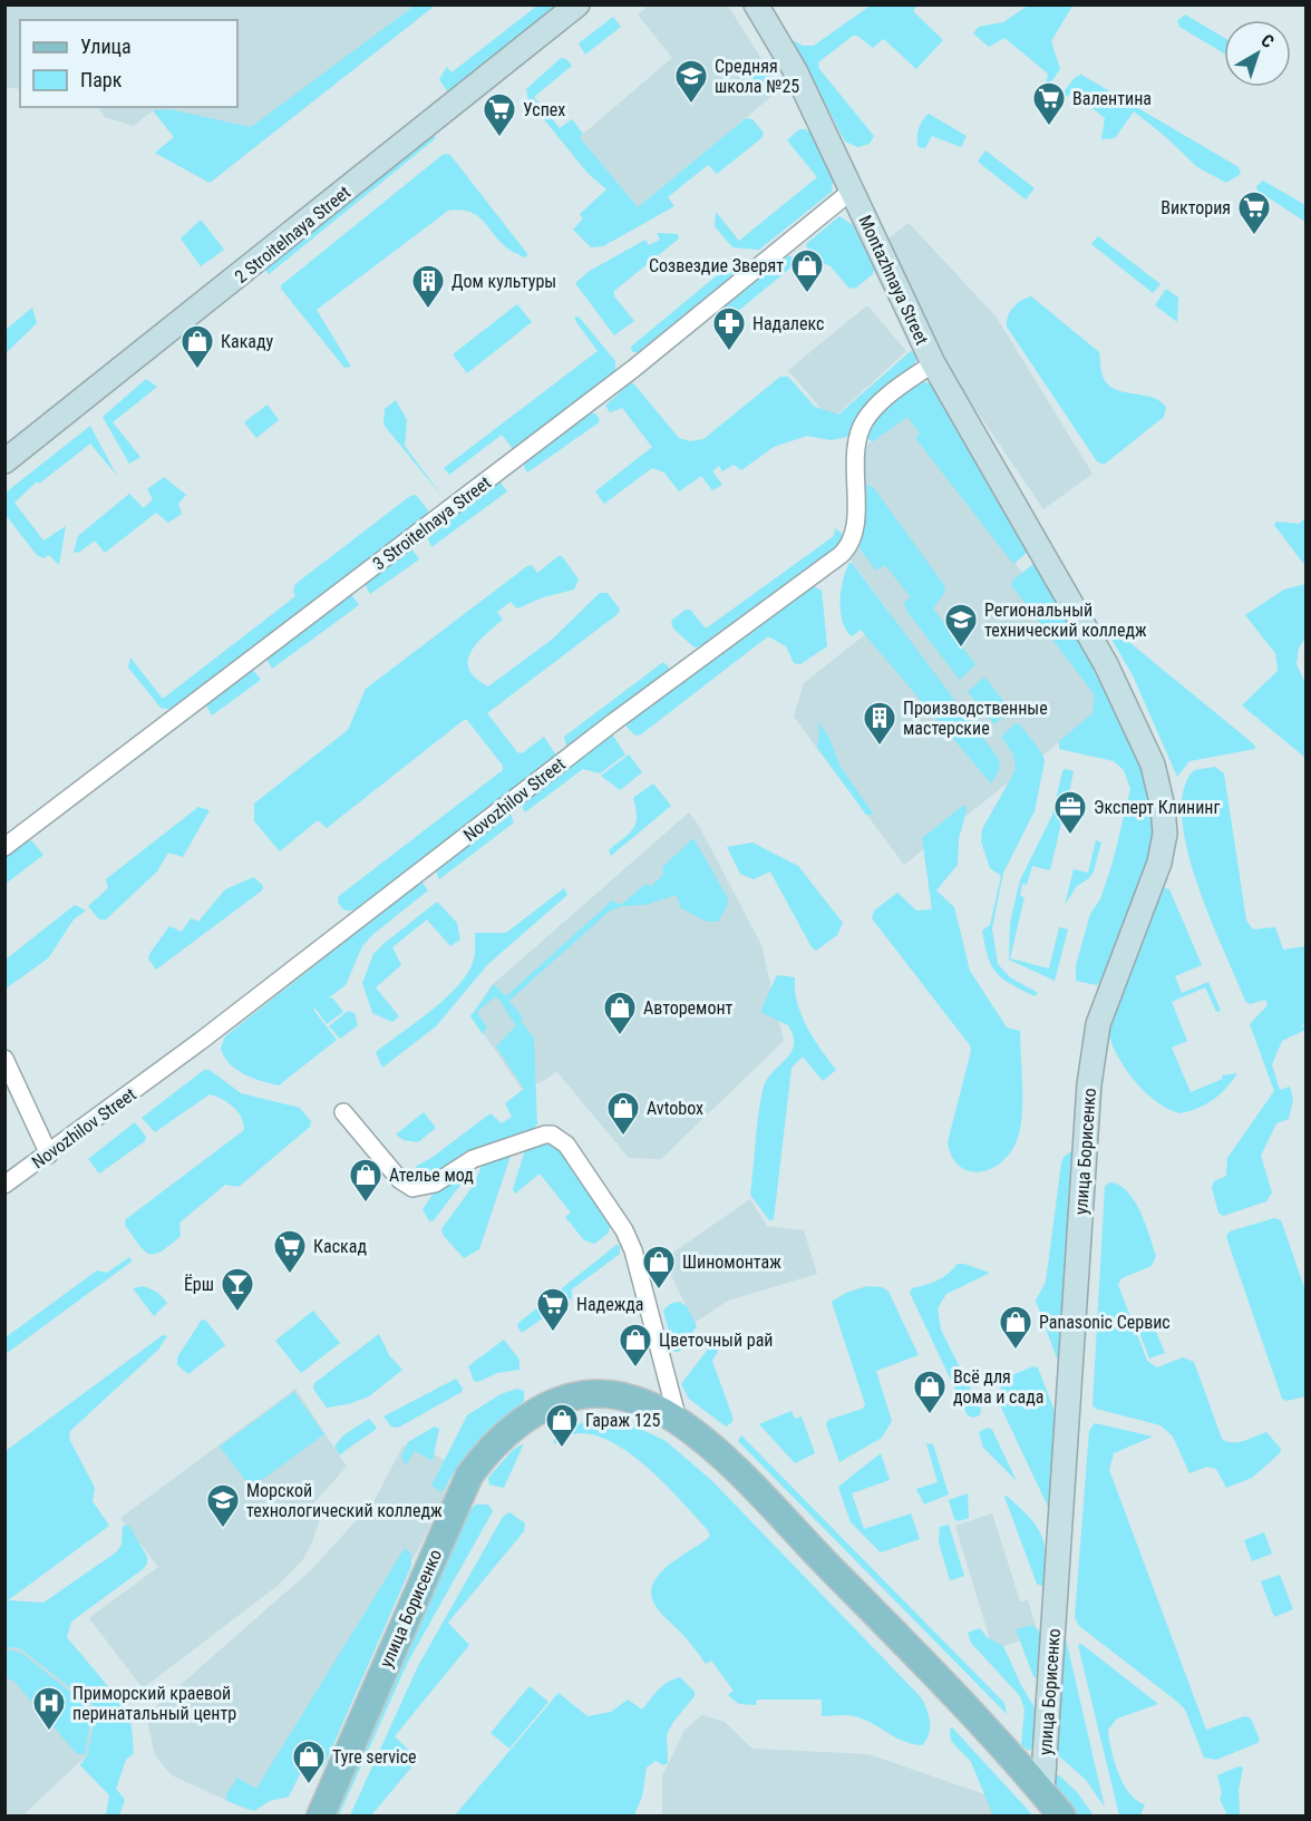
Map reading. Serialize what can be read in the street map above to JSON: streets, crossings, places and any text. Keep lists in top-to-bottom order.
{
  "streets": {
    "main road": ["2 Stroitelnaya Street", "Montazhnaya Street", "улица Борисенко"],
    "street": ["3 Stroitelnaya Street", "Novozhilov Street"]
  },
  "crossings": [
    ["Montazhnaya Street", "3 Stroitelnaya Street"],
    ["Montazhnaya Street", "Novozhilov Street"],
    ["Montazhnaya Street", "улица Борисенко"]
  ],
  "places": {
    "school or university": ["Средняя школа №25", "Региональный технический колледж", "Морской технологический колледж"],
    "supermarket": [
      "Валентина",
      "Успех",
      "Виктория",
      "Каскад",
      "Надежда"
    ],
    "shop": [
      "Созвездие Зверят",
      "Какаду",
      "Авторемонт",
      "Avtobox",
      "Ателье мод",
      "Шиномонтаж",
      "Panasonic Сервис",
      "Цветочный рай",
      "Всё для дома и сада",
      "Гараж 125",
      "Tyre service"
    ],
    "building": ["Дом культуры", "Производственные мастерские"],
    "pharmacy": ["Надалекс"],
    "office": ["Эксперт Клининг"],
    "bar": ["Ёрш"],
    "hospital": ["Приморский краевой перинатальный центр"]
  },
  "legend": ["Улица", "Парк"],
  "north": "top right"
}
